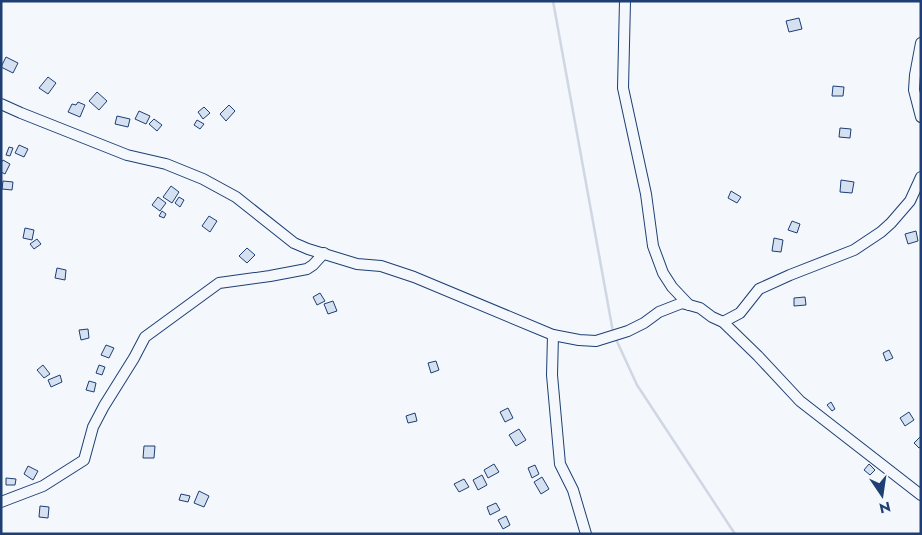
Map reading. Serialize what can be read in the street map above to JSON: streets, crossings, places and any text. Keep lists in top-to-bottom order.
{
  "north": "bottom"
}
